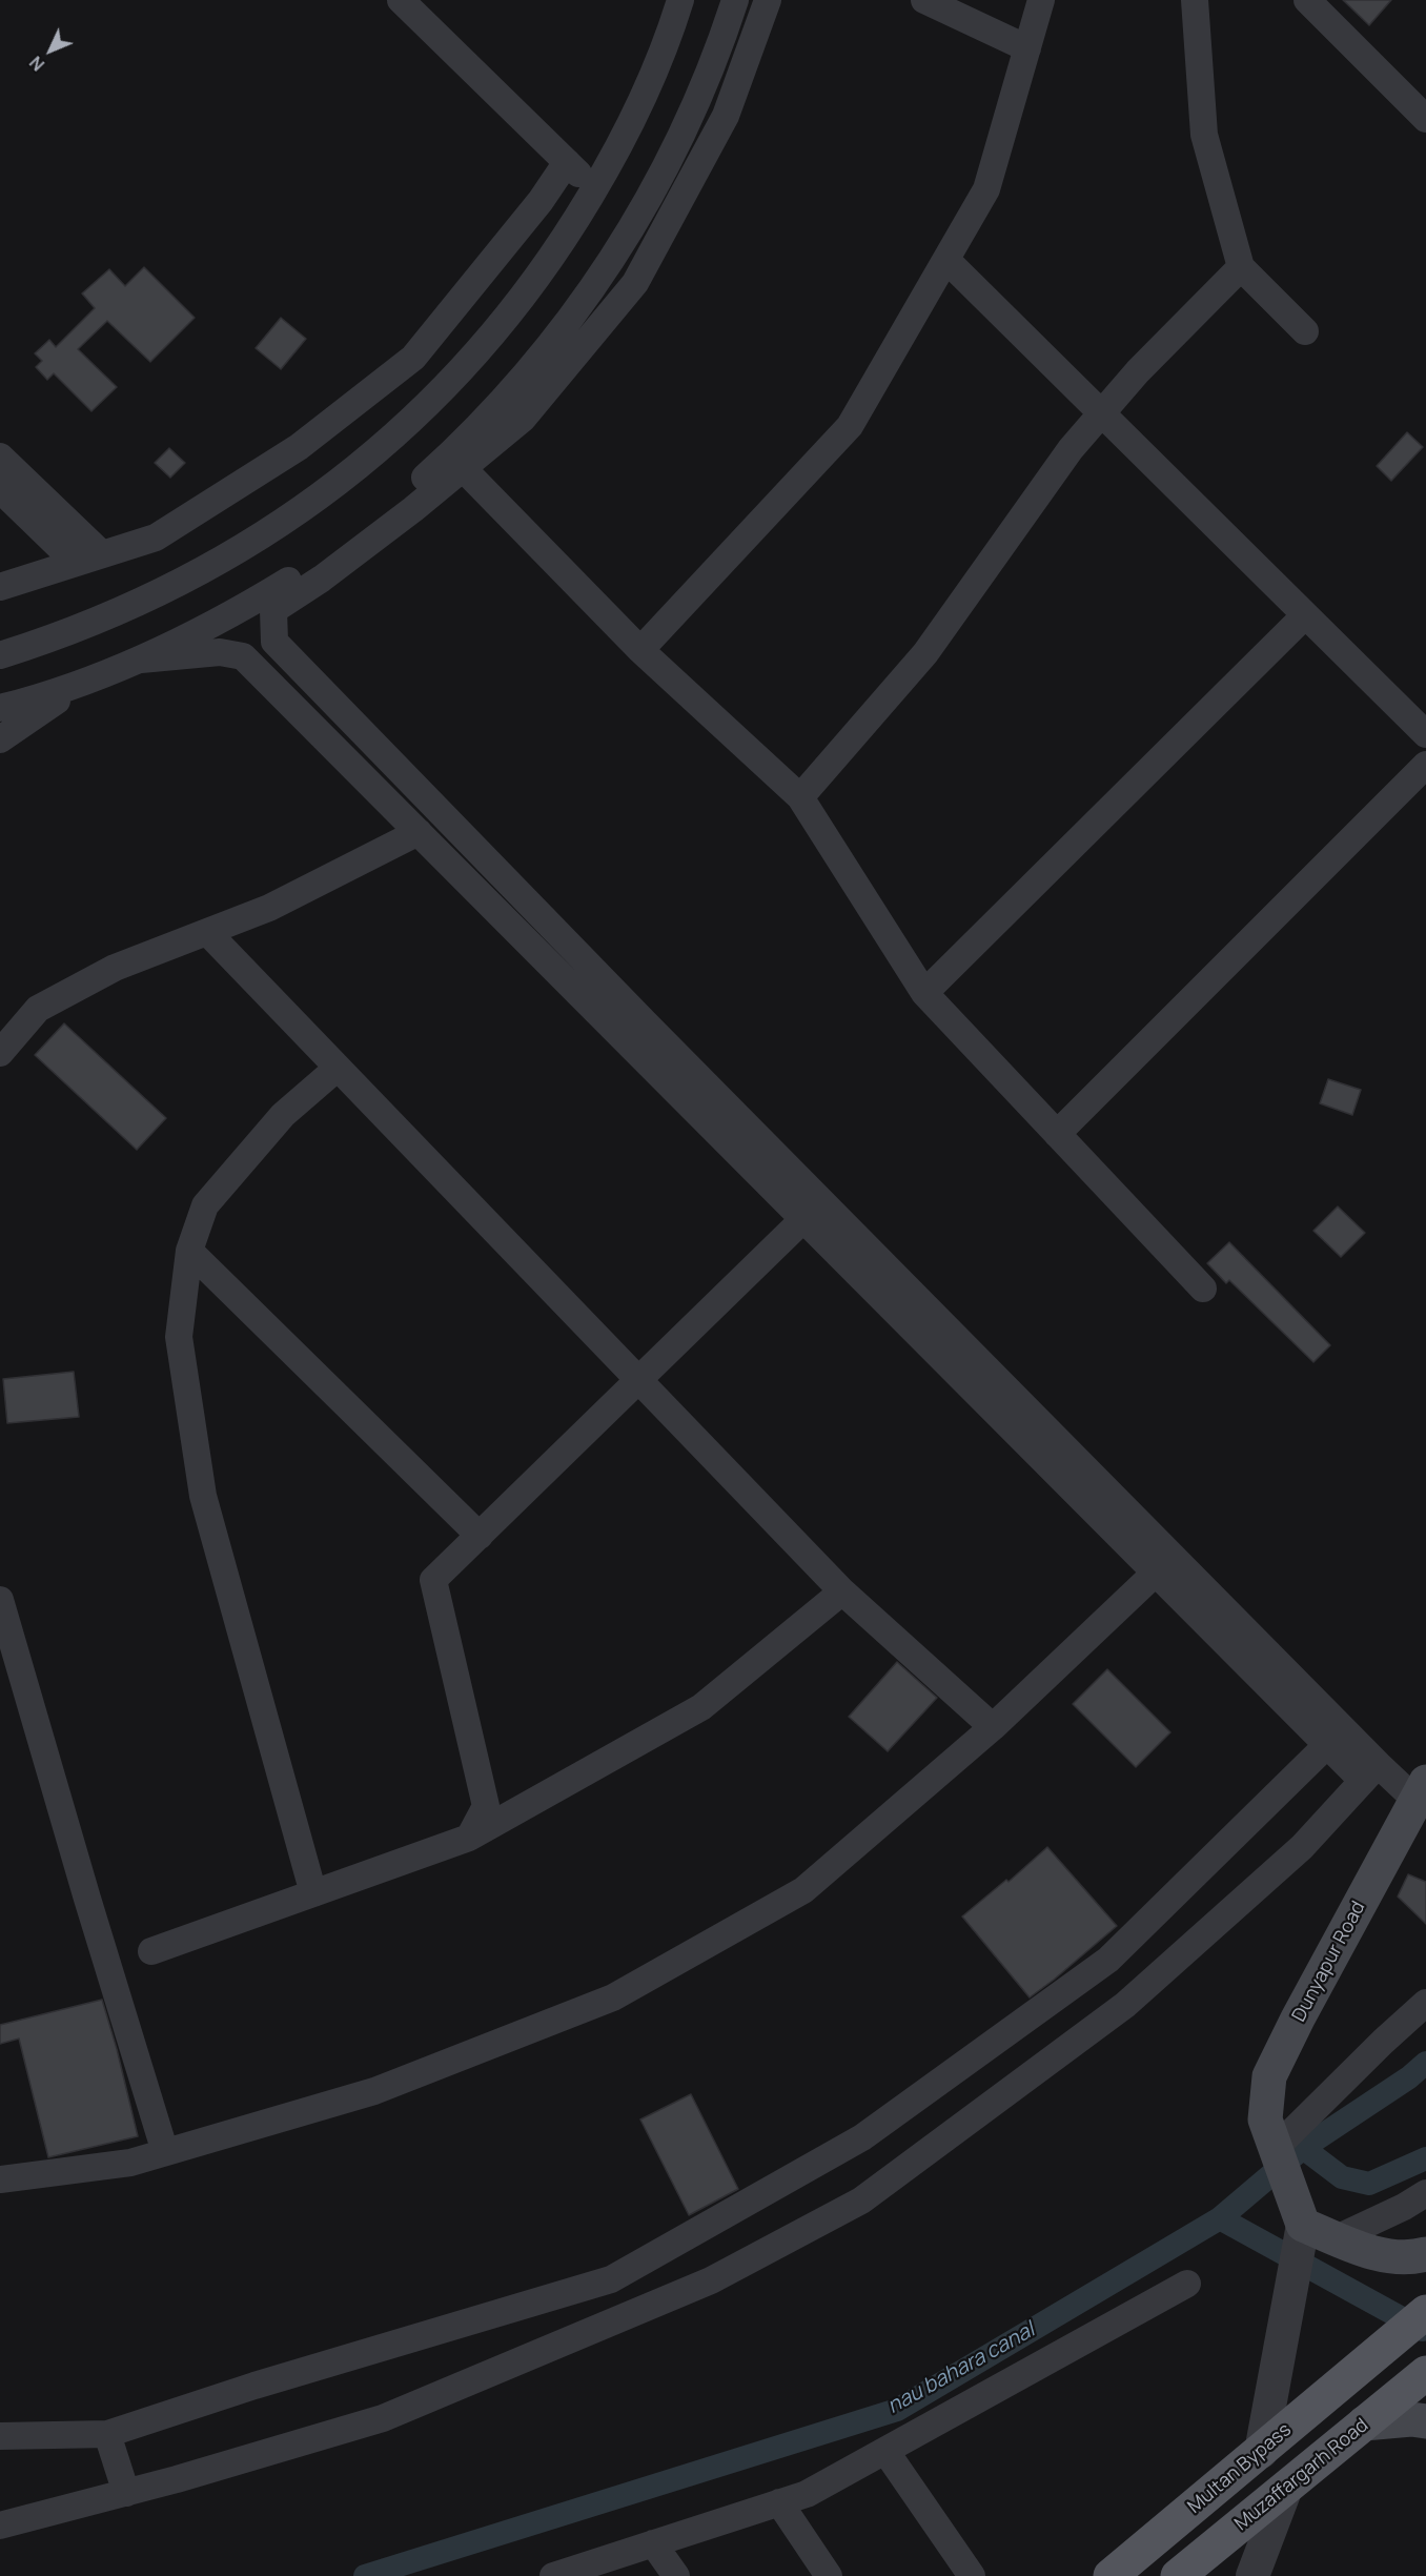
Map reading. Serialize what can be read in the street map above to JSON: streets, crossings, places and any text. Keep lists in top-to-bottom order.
{
  "streets": {
    "main road": ["Dunyapur Road", "Multan Bypass", "Muzaffargarh Road"]
  },
  "water": ["nau bahara canal"],
  "north": "bottom left"
}
